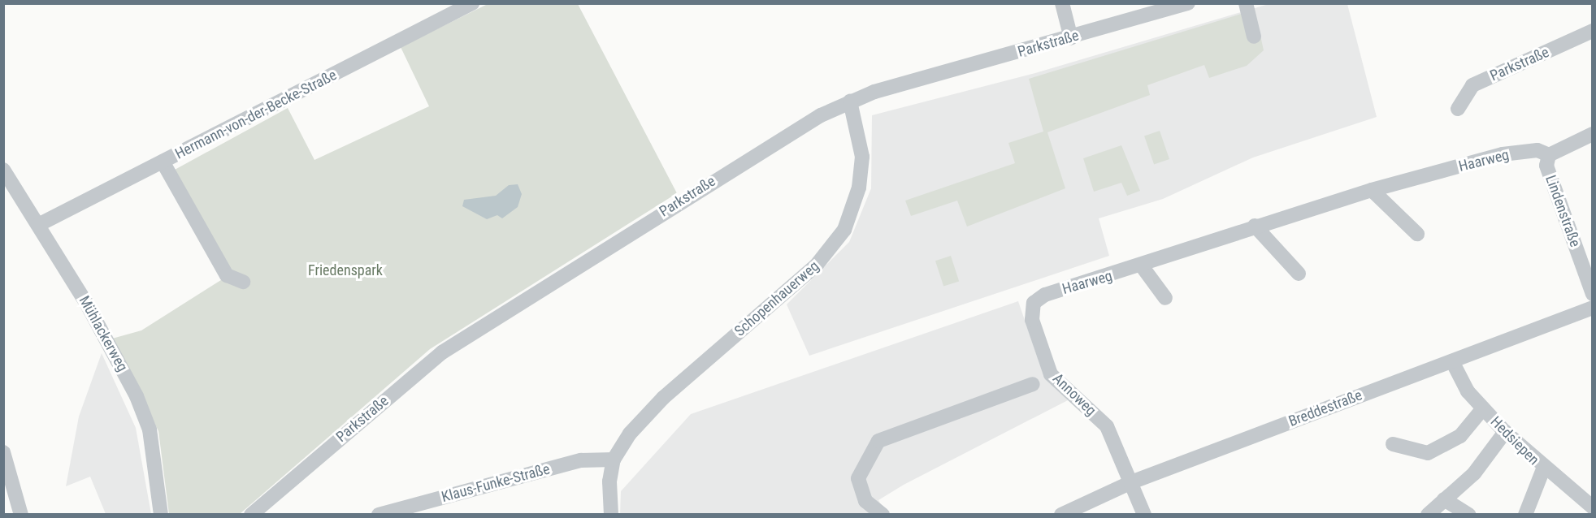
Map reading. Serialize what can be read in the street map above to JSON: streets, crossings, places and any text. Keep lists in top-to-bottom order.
{
  "streets": {
    "street": [
      "Parkstraße",
      "Hermann-von-der-Becke-Straße",
      "Haarweg",
      "Lindenstraße",
      "Schopenhauerweg",
      "Mühlackerweg",
      "Annoweg",
      "Breddestraße",
      "Hedsiepen",
      "Klaus-Funke-Straße"
    ]
  },
  "crossings": [
    ["Parkstraße", "Schopenhauerweg"],
    ["Hermann-von-der-Becke-Straße", "Mühlackerweg"],
    ["Haarweg", "Lindenstraße"],
    ["Haarweg", "Annoweg"],
    ["Schopenhauerweg", "Klaus-Funke-Straße"],
    ["Annoweg", "Breddestraße"],
    ["Breddestraße", "Hedsiepen"]
  ],
  "parks": ["Friedenspark"]
}
